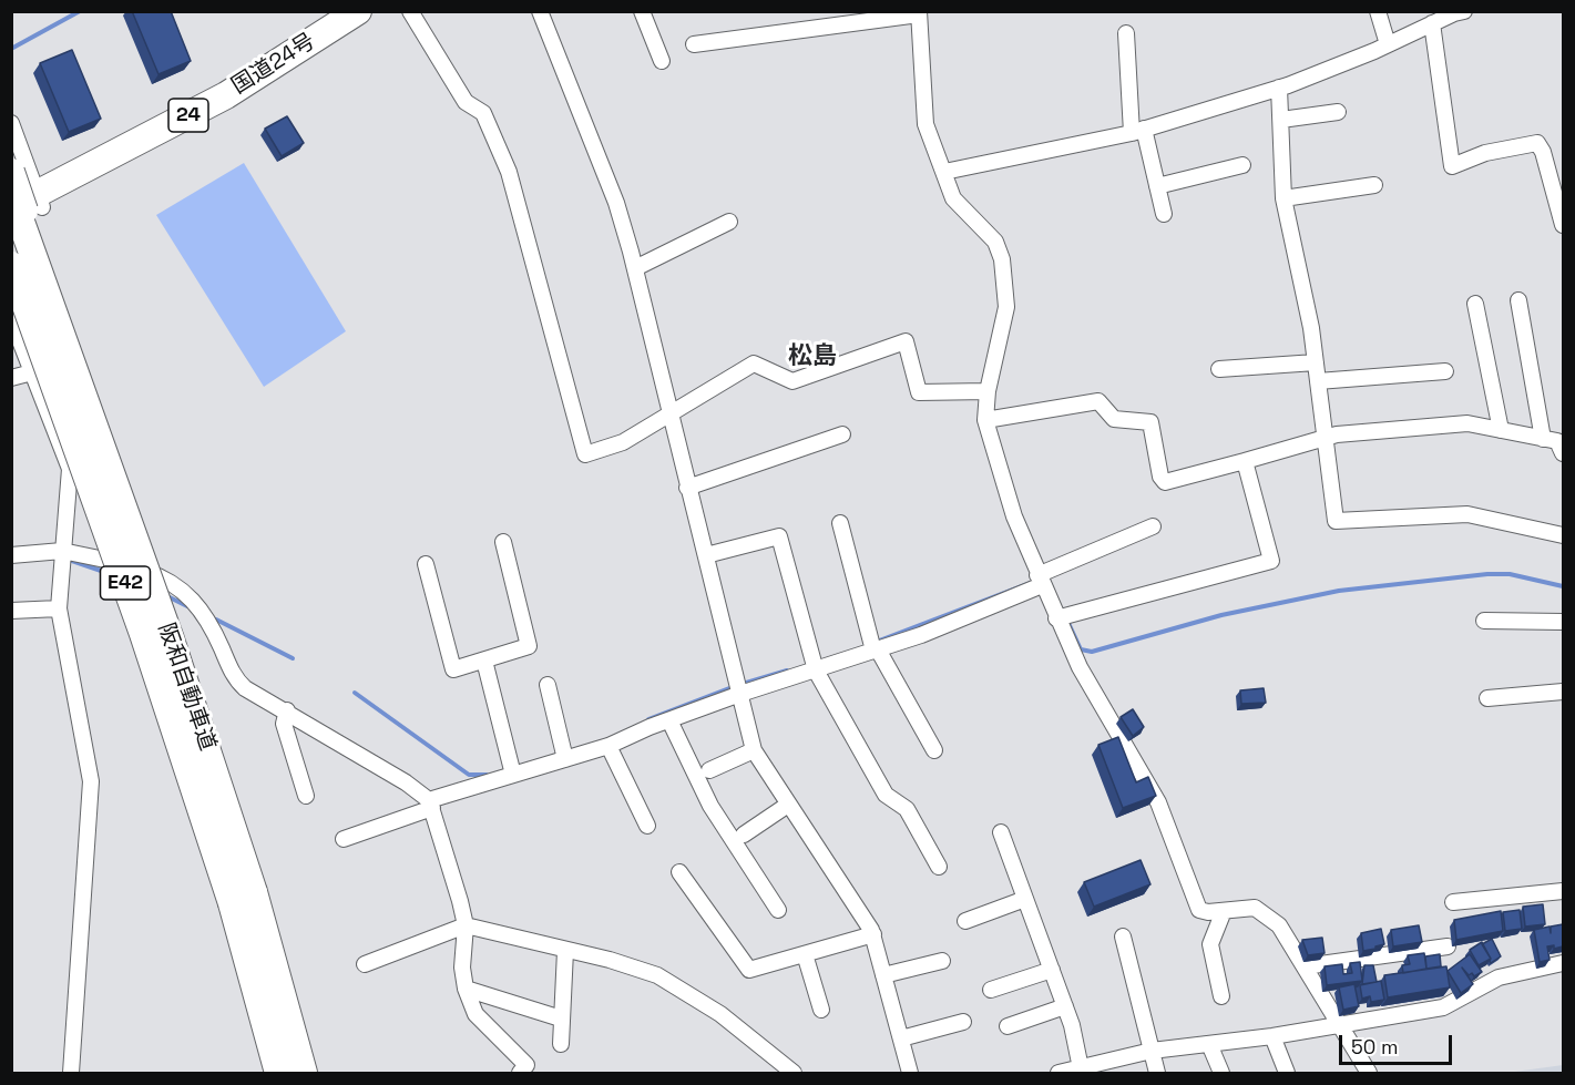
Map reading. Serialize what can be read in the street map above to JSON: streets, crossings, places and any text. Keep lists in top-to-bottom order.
{
  "streets": {
    "highway": [
      "国道24号",
      "24",
      "E42",
      "阪和自動車道"
    ]
  },
  "crossings": [
    ["国道24号", "阪和自動車道"]
  ],
  "districts": ["松島"],
  "scale_bar": "50 m"
}
